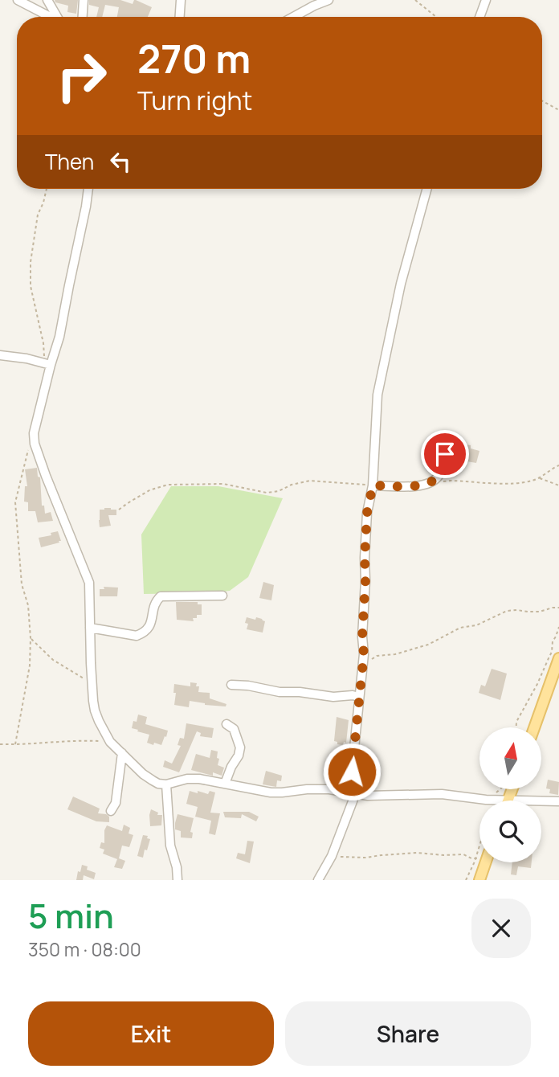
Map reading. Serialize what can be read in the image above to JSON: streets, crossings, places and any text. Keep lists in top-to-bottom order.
{
  "north": "top",
  "page": {
    "turn": ["270 m", "Turn right"],
    "then": "Then",
    "heading": ["5 min", "350 m · 08:00"],
    "buttons": ["Exit", "Share"]
  }
}
